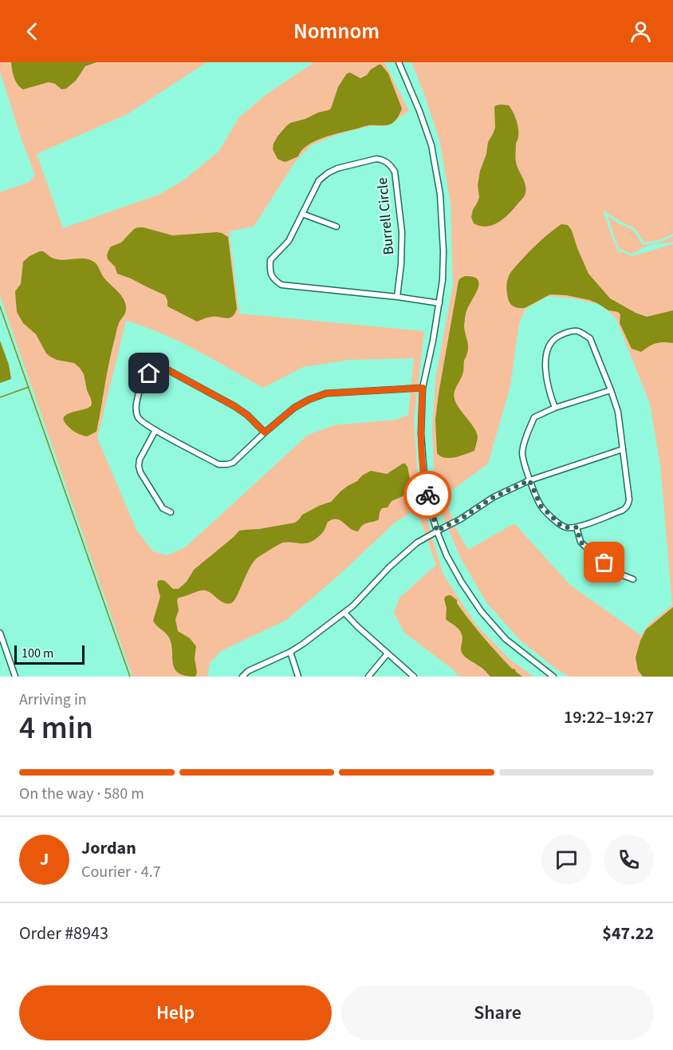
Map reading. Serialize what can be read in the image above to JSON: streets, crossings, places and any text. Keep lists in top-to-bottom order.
{
  "streets": {
    "street": ["Burrell Circle"]
  },
  "scale_bar": "100 m",
  "page": {
    "header": "Nomnom",
    "scale": "100 m",
    "heading": ["4 min", "Arriving in", "19:22–19:27"],
    "panel": [
      "Jordan",
      "Courier · 4.7",
      "Order #8943",
      "$47.22"
    ],
    "bar": "On the way · 580 m",
    "round": "J",
    "buttons": ["Help", "Share"]
  }
}
